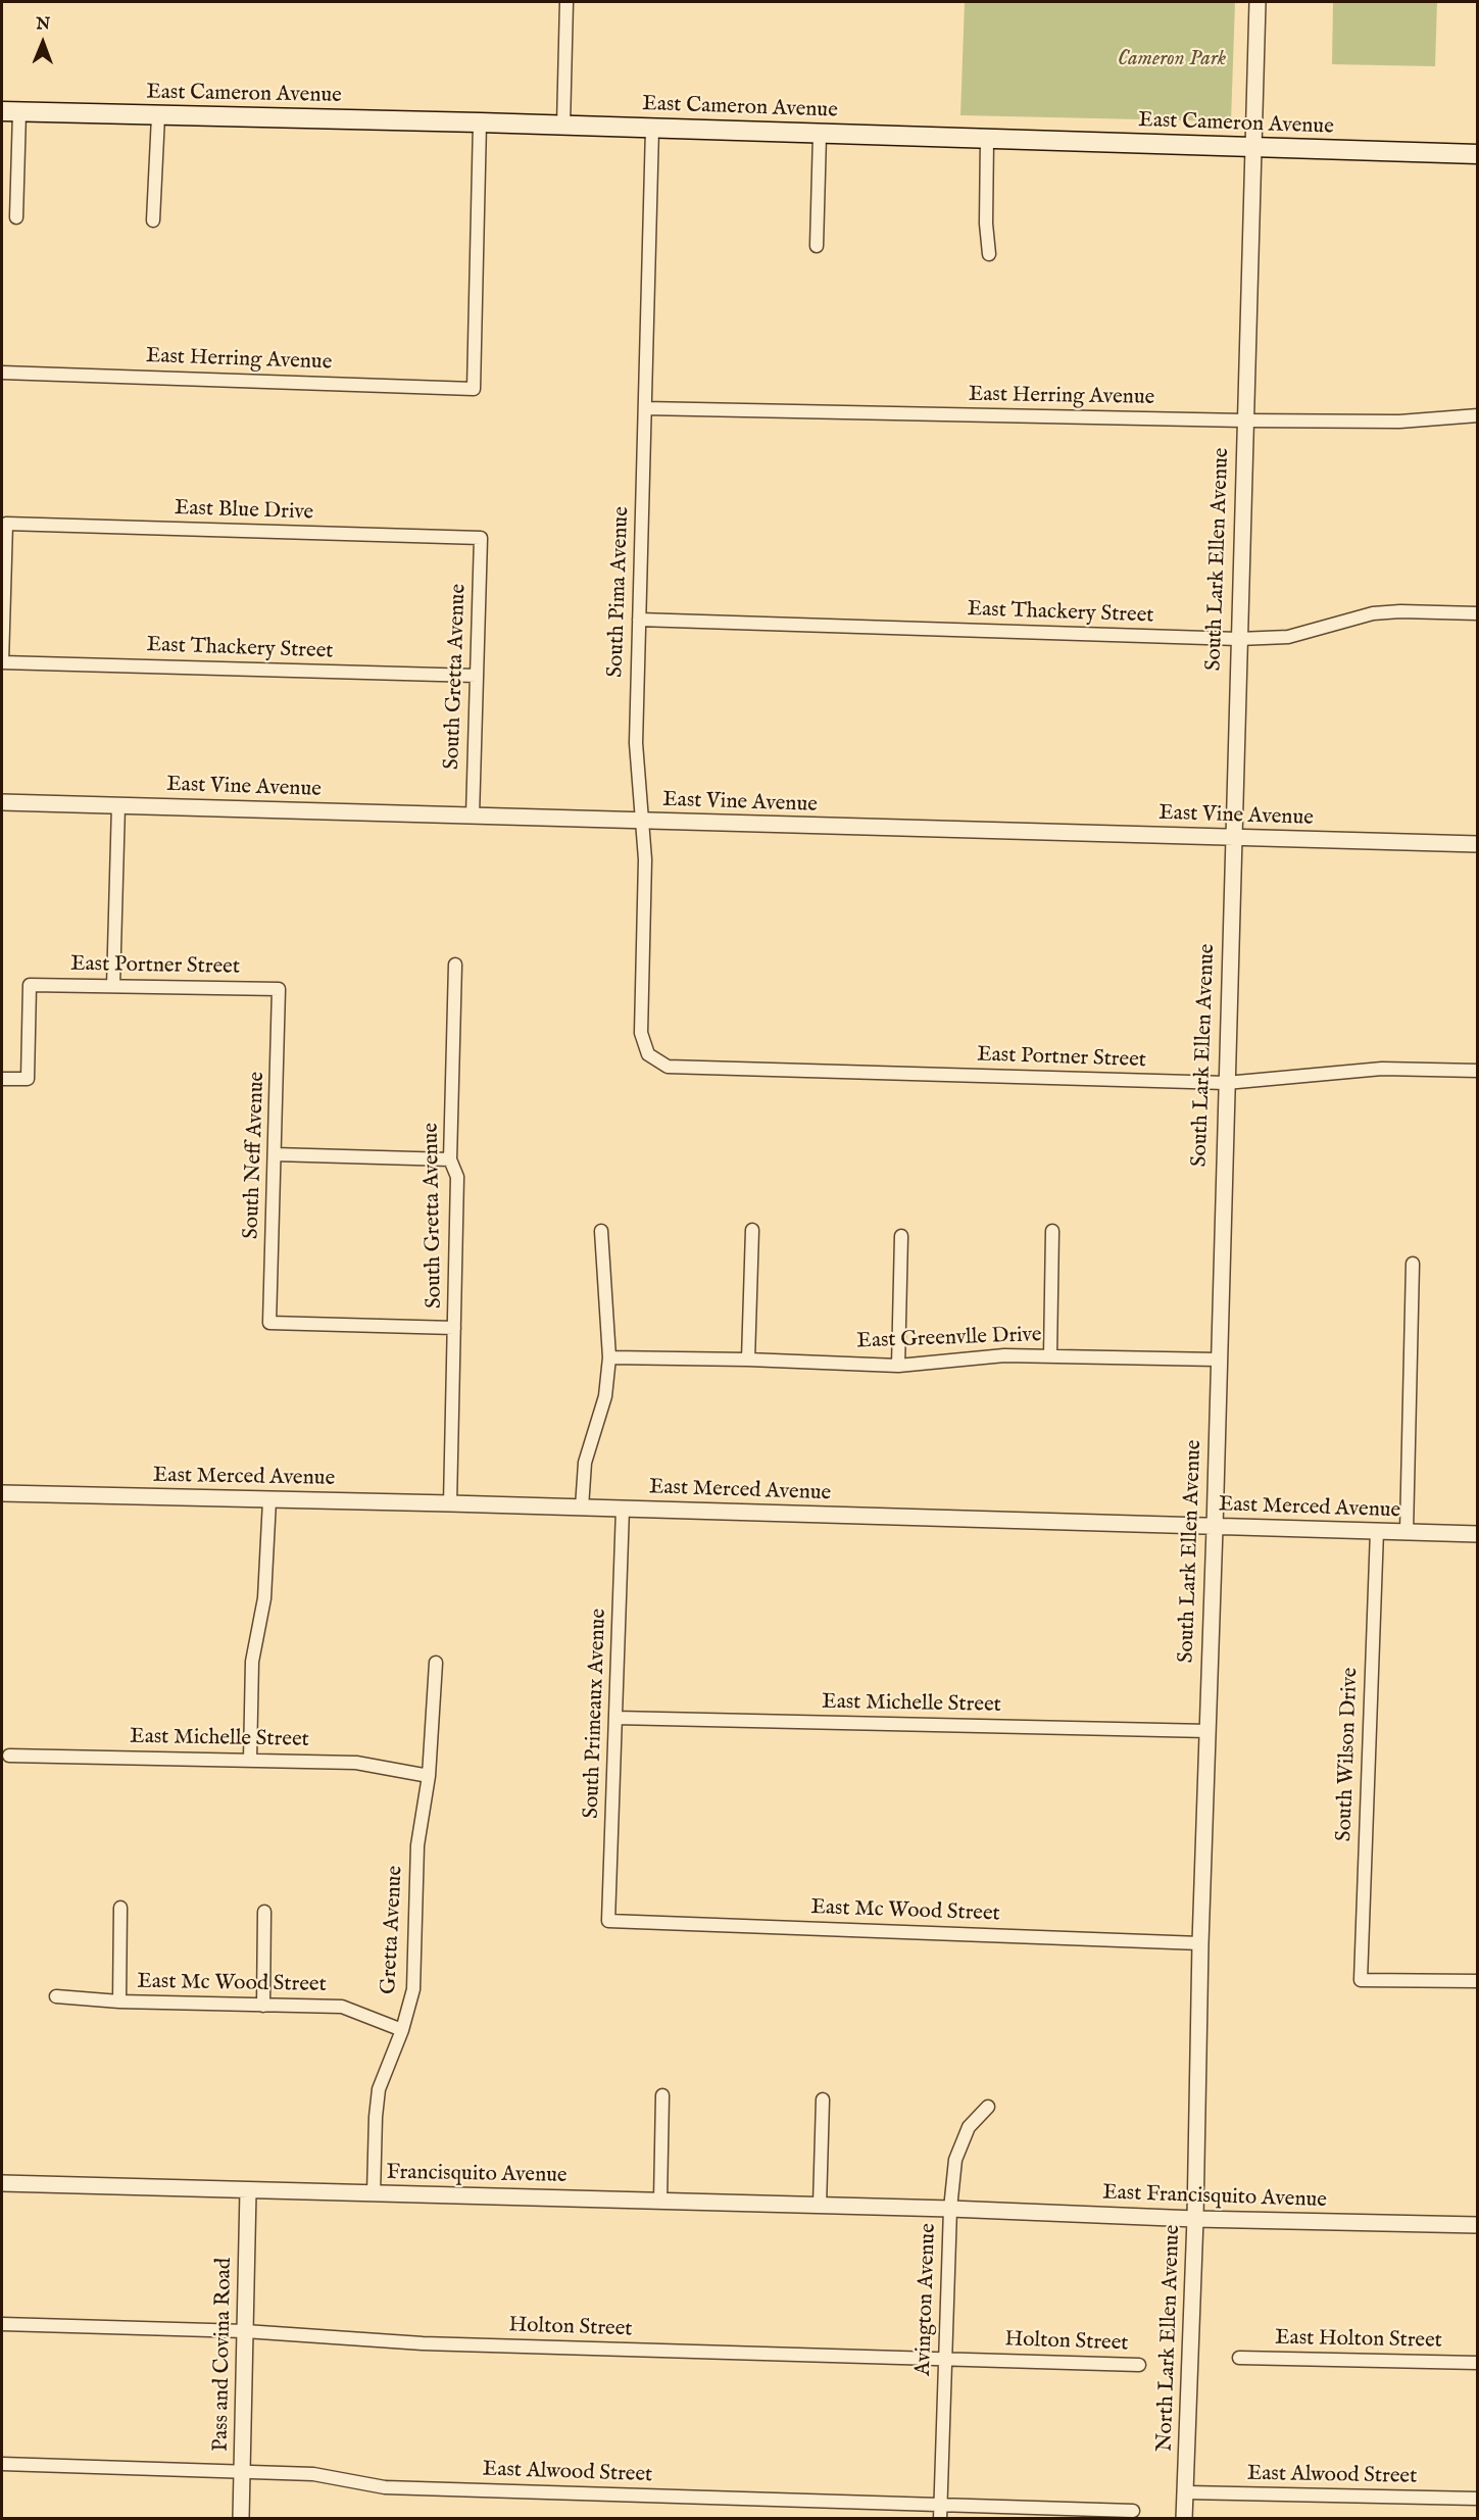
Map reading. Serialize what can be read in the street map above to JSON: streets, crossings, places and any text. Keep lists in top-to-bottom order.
{
  "streets": {
    "main road": ["East Cameron Avenue"],
    "street": [
      "East Herring Avenue",
      "East Blue Drive",
      "South Lark Ellen Avenue",
      "South Pima Avenue",
      "East Thackery Street",
      "South Gretta Avenue",
      "East Vine Avenue",
      "East Portner Street",
      "South Neff Avenue",
      "East Greenvlle Drive",
      "East Merced Avenue",
      "East Michelle Street",
      "South Primeaux Avenue",
      "South Wilson Drive",
      "East Mc Wood Street",
      "Gretta Avenue",
      "Francisquito Avenue",
      "East Francisquito Avenue",
      "Avington Avenue",
      "Holton Street",
      "North Lark Ellen Avenue",
      "East Holton Street",
      "Pass and Covina Road",
      "East Alwood Street"
    ]
  },
  "crossings": [
    ["East Cameron Avenue", "East Herring Avenue"],
    ["East Cameron Avenue", "South Lark Ellen Avenue"],
    ["East Cameron Avenue", "South Pima Avenue"],
    ["East Herring Avenue", "South Lark Ellen Avenue"],
    ["East Herring Avenue", "South Pima Avenue"],
    ["East Blue Drive", "East Thackery Street"],
    ["East Blue Drive", "South Gretta Avenue"],
    ["South Lark Ellen Avenue", "East Thackery Street"],
    ["South Lark Ellen Avenue", "East Vine Avenue"],
    ["South Lark Ellen Avenue", "East Portner Street"],
    ["South Lark Ellen Avenue", "East Greenvlle Drive"],
    ["South Lark Ellen Avenue", "East Merced Avenue"],
    ["South Lark Ellen Avenue", "East Michelle Street"],
    ["South Lark Ellen Avenue", "East Mc Wood Street"],
    ["South Lark Ellen Avenue", "North Lark Ellen Avenue"],
    ["South Pima Avenue", "East Thackery Street"],
    ["South Pima Avenue", "East Vine Avenue"],
    ["South Pima Avenue", "East Portner Street"],
    ["East Thackery Street", "South Gretta Avenue"],
    ["South Gretta Avenue", "East Vine Avenue"],
    ["South Gretta Avenue", "South Neff Avenue"],
    ["South Gretta Avenue", "East Merced Avenue"],
    ["East Portner Street", "South Neff Avenue"],
    ["East Merced Avenue", "South Primeaux Avenue"],
    ["East Merced Avenue", "South Wilson Drive"],
    ["East Michelle Street", "South Primeaux Avenue"],
    ["East Michelle Street", "Gretta Avenue"],
    ["South Primeaux Avenue", "East Mc Wood Street"],
    ["East Mc Wood Street", "Gretta Avenue"],
    ["Gretta Avenue", "Francisquito Avenue"],
    ["Francisquito Avenue", "East Francisquito Avenue"],
    ["Francisquito Avenue", "Avington Avenue"],
    ["Francisquito Avenue", "Pass and Covina Road"],
    ["East Francisquito Avenue", "Avington Avenue"],
    ["East Francisquito Avenue", "North Lark Ellen Avenue"],
    ["Avington Avenue", "Holton Street"],
    ["Avington Avenue", "East Alwood Street"],
    ["Holton Street", "Pass and Covina Road"],
    ["North Lark Ellen Avenue", "East Alwood Street"],
    ["Pass and Covina Road", "East Alwood Street"]
  ],
  "parks": ["Cameron Park"],
  "north": "top"
}
